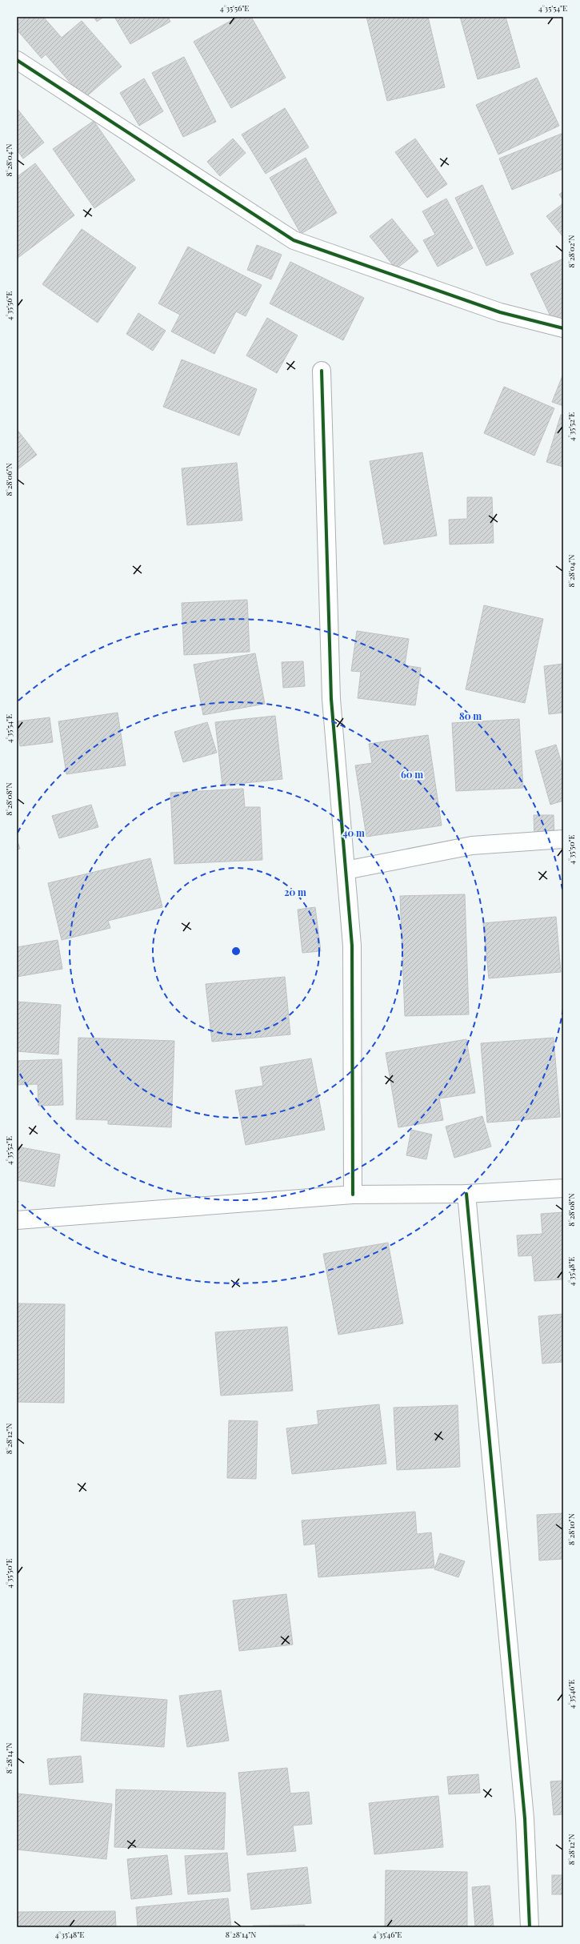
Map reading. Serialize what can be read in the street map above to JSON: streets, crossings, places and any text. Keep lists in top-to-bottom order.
{
  "coordinates": [
    "4°35'56\"E",
    "4°35'54\"E",
    "8°28'04\"N",
    "8°28'02\"N",
    "4°35'52\"E",
    "8°28'06\"N",
    "8°28'08\"N",
    "4°35'50\"E",
    "4°35'48\"E",
    "8°28'12\"N",
    "8°28'10\"N",
    "4°35'46\"E",
    "8°28'14\"N"
  ],
  "rings": [
    "80 m",
    "60 m",
    "40 m",
    "20 m"
  ]
}
